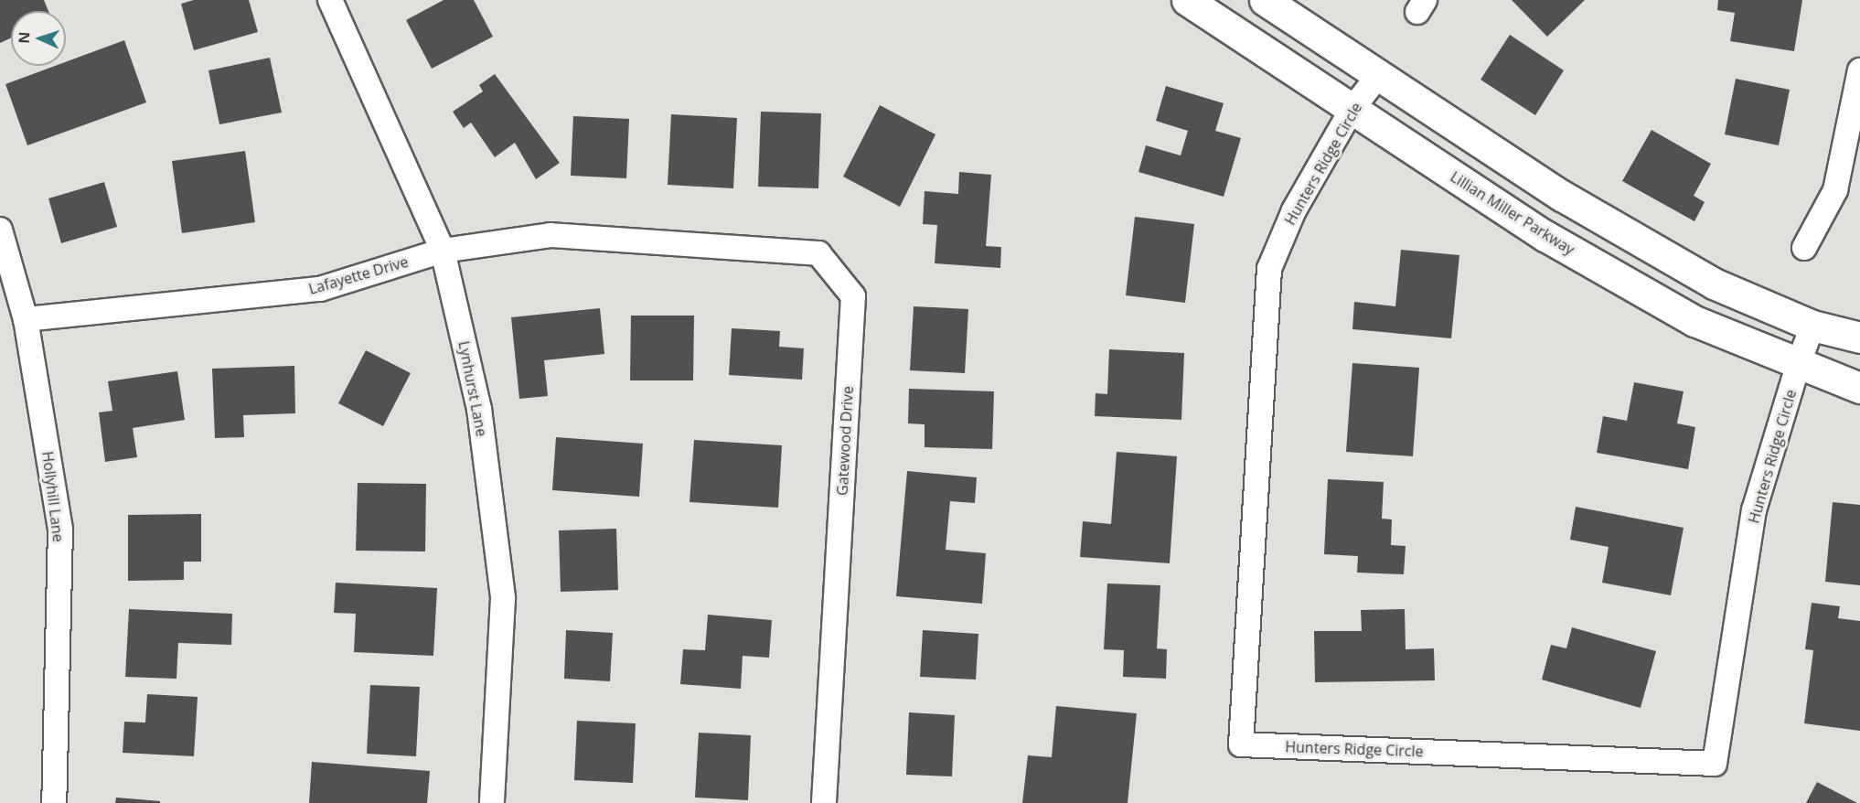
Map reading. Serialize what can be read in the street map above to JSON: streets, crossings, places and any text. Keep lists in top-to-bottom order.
{
  "streets": {
    "main road": ["Lillian Miller Parkway"],
    "street": [
      "Hunters Ridge Circle",
      "Lafayette Drive",
      "Lynhurst Lane",
      "Gatewood Drive",
      "Hollyhill Lane"
    ]
  },
  "crossings": [
    ["Hunters Ridge Circle", "Lillian Miller Parkway"],
    ["Lafayette Drive", "Lynhurst Lane"],
    ["Lafayette Drive", "Gatewood Drive"],
    ["Lafayette Drive", "Hollyhill Lane"]
  ],
  "north": "left"
}
